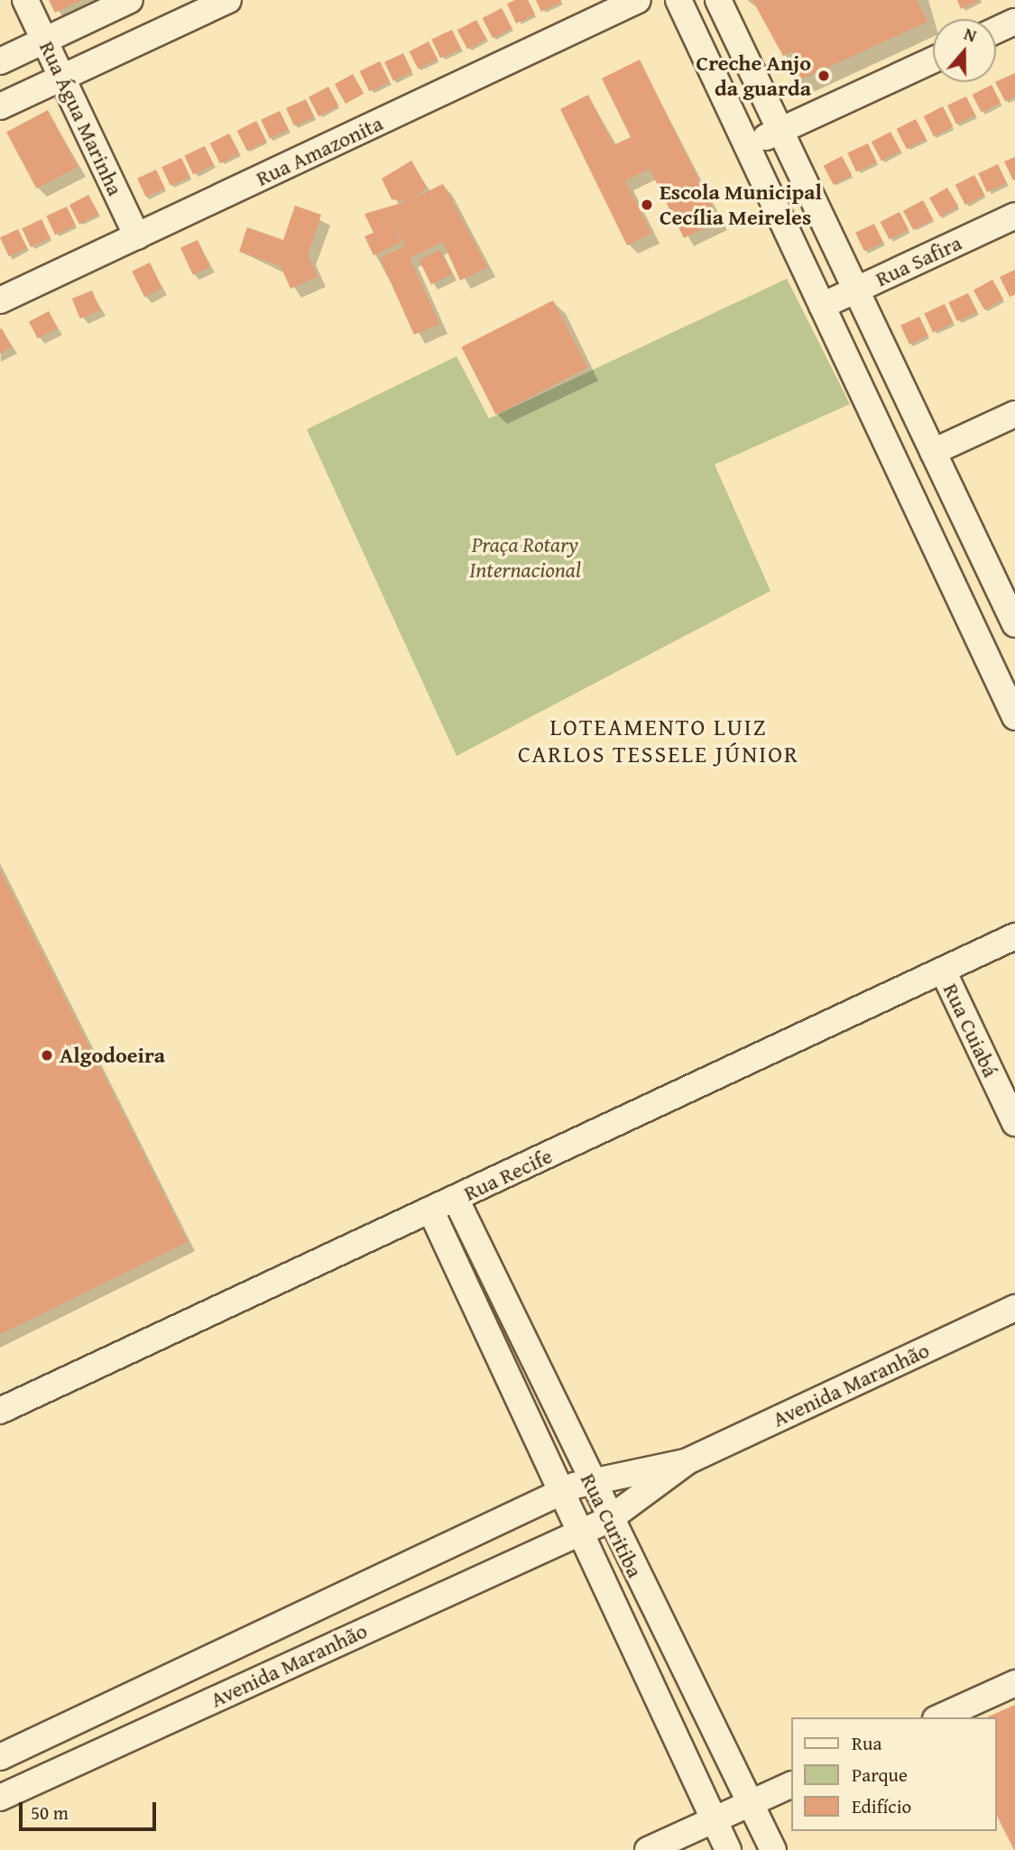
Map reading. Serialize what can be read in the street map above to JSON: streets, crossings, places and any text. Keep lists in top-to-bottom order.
{
  "streets": {
    "street": [
      "Rua Água Marinha",
      "Rua Amazonita",
      "Rua Safira",
      "Rua Cuiabá",
      "Rua Recife",
      "Avenida Maranhão",
      "Rua Curitiba"
    ]
  },
  "crossings": [
    ["Rua Água Marinha", "Rua Amazonita"],
    ["Rua Cuiabá", "Rua Recife"],
    ["Rua Recife", "Rua Curitiba"],
    ["Avenida Maranhão", "Rua Curitiba"]
  ],
  "districts": ["LOTEAMENTO LUIZ CARLOS TESSELE JÚNIOR"],
  "parks": ["Praça Rotary Internacional"],
  "places": ["Creche Anjo da guarda", "Escola Municipal Cecília Meireles", "Algodoeira"],
  "legend": ["Rua", "Parque", "Edifício"],
  "scale_bar": "50 m",
  "north": "top"
}
